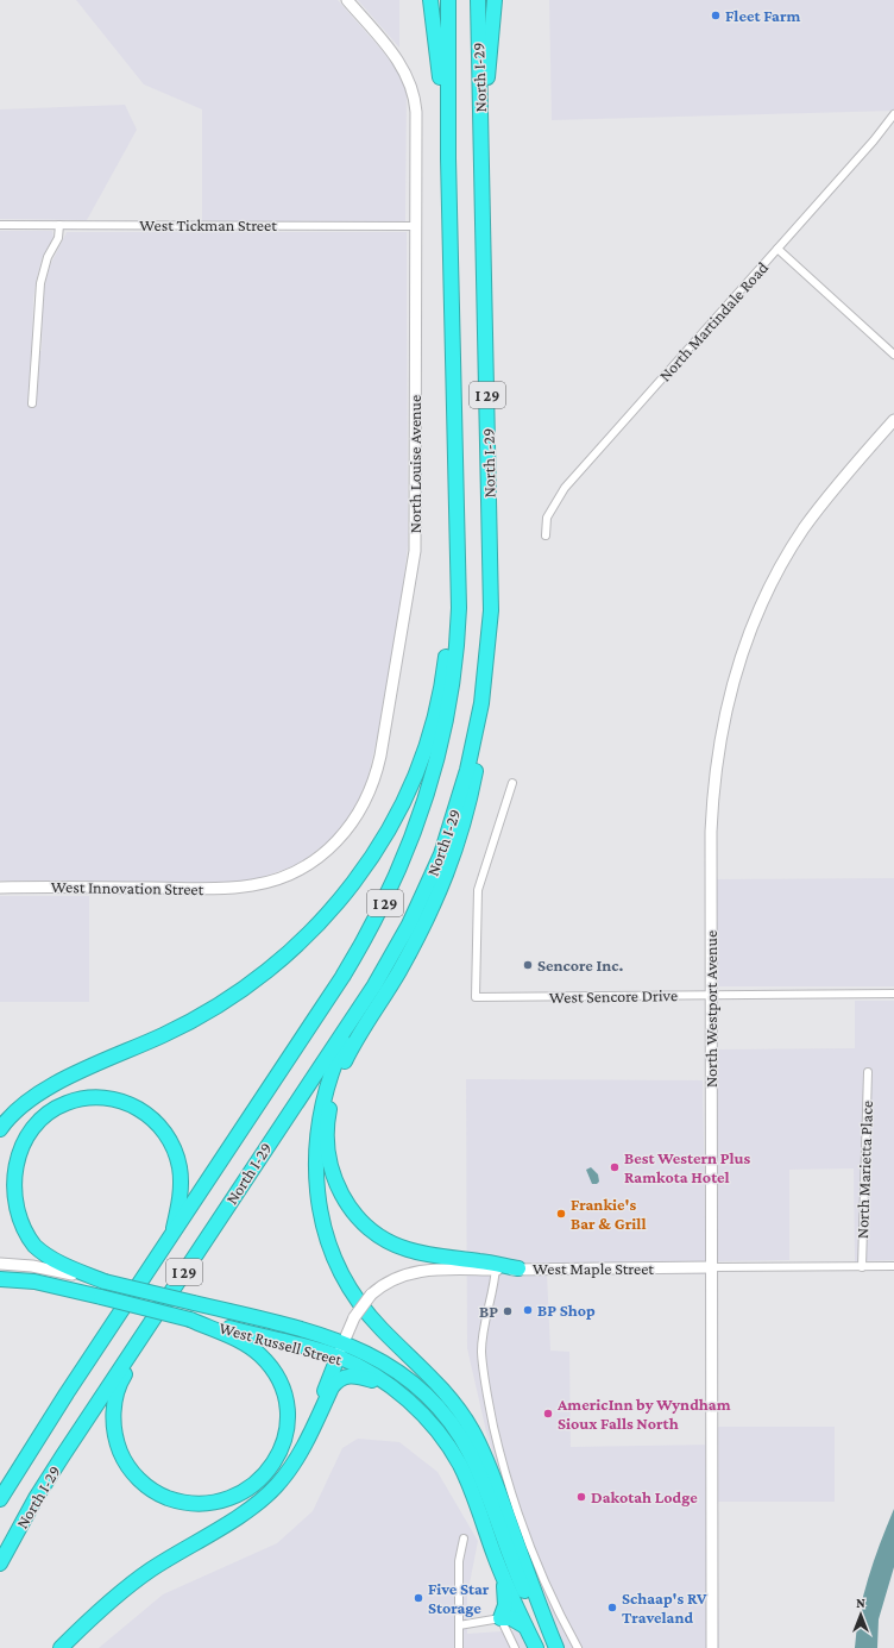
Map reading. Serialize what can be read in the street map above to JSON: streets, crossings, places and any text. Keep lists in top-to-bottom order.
{
  "streets": {
    "highway": ["North I-29", "I 29", "West Russell Street"],
    "street": [
      "West Tickman Street",
      "North Martindale Road",
      "North Louise Avenue",
      "West Innovation Street",
      "West Sencore Drive",
      "North Westport Avenue",
      "North Marietta Place",
      "West Maple Street"
    ]
  },
  "crossings": [
    ["North I-29", "West Russell Street"],
    ["West Tickman Street", "North Louise Avenue"],
    ["North Louise Avenue", "West Innovation Street"],
    ["West Sencore Drive", "North Westport Avenue"],
    ["North Westport Avenue", "West Maple Street"],
    ["North Marietta Place", "West Maple Street"]
  ],
  "places": [
    "Fleet Farm",
    "Sencore Inc.",
    "Best Western Plus Ramkota Hotel",
    "Frankie's Bar & Grill",
    "BP Shop",
    "BP",
    "AmericInn by Wyndham Sioux Falls North",
    "Dakotah Lodge",
    "Five Star Storage",
    "Schaap's RV Traveland"
  ],
  "north": "top"
}
